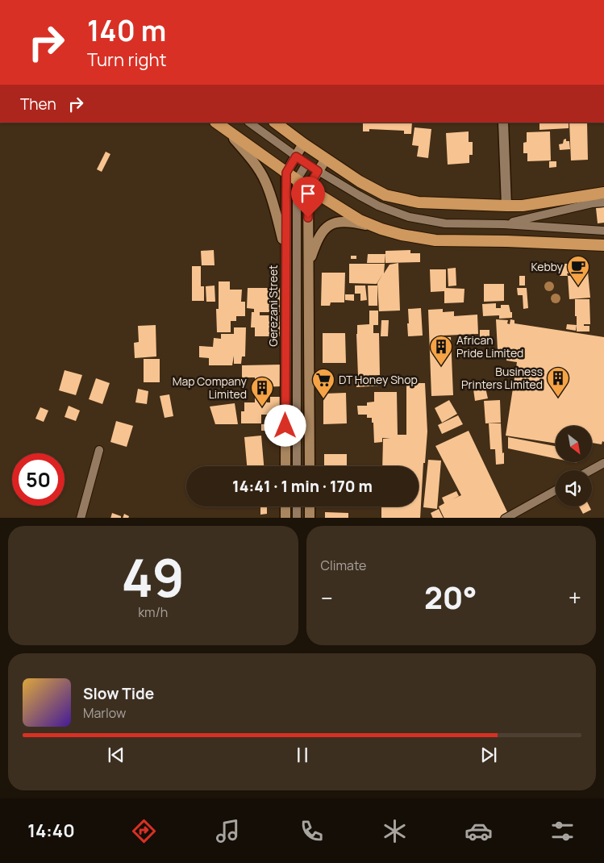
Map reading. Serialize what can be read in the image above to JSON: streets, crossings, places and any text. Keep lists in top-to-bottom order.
{
  "streets": {
    "main road": ["Gerezani Street"]
  },
  "places": {
    "cafe": ["Kebby"],
    "building": ["African Pride Limited", "Business Printers Limited", "Map Company Limited"],
    "supermarket": ["DT Honey Shop"]
  },
  "north": "bottom right",
  "page": {
    "turn": ["140 m", "Turn right"],
    "then": "Then",
    "limit": "50",
    "trip": "14:41 · 1 min · 170 m",
    "tile": [
      ["49", "km/h"],
      "Climate"
    ],
    "heat": ["−", "20°", "+"],
    "song": ["Slow Tide", "Marlow"],
    "tabs": "14:40"
  }
}
